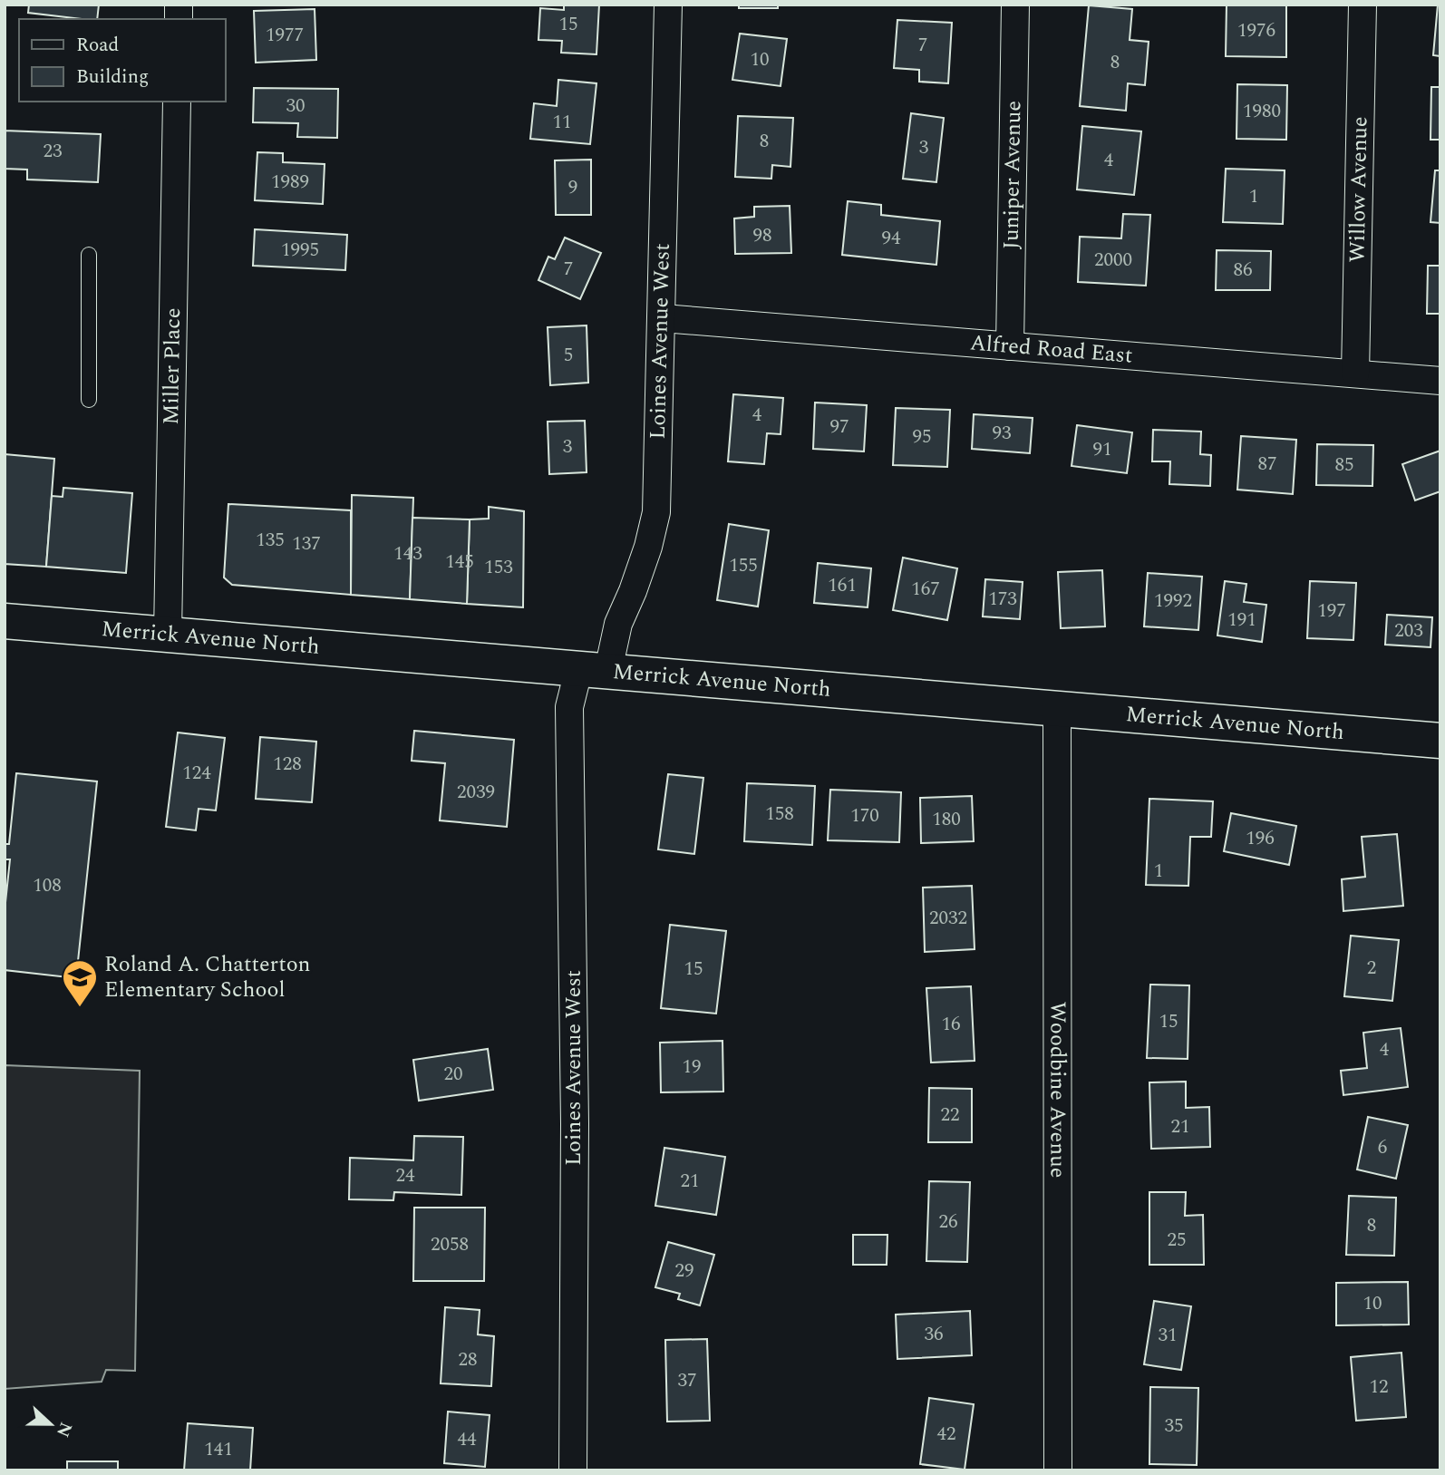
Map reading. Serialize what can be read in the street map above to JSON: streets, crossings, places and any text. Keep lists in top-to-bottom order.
{
  "streets": {
    "main road": ["Merrick Avenue North"],
    "street": [
      "Juniper Avenue",
      "Willow Avenue",
      "Loines Avenue West",
      "Alfred Road East",
      "Miller Place",
      "Woodbine Avenue"
    ]
  },
  "crossings": [
    ["Juniper Avenue", "Alfred Road East"],
    ["Willow Avenue", "Alfred Road East"],
    ["Loines Avenue West", "Alfred Road East"],
    ["Loines Avenue West", "Merrick Avenue North"],
    ["Miller Place", "Merrick Avenue North"],
    ["Merrick Avenue North", "Woodbine Avenue"]
  ],
  "places": {
    "school or university": ["Roland A. Chatterton Elementary School"]
  },
  "house_numbers": [
    "15",
    "1976",
    "1977",
    "7",
    "10",
    "8",
    "30",
    "1980",
    "11",
    "8",
    "3",
    "23",
    "4",
    "1989",
    "9",
    "1",
    "98",
    "94",
    "1995",
    "2000",
    "7",
    "86",
    "5",
    "4",
    "97",
    "93",
    "95",
    "3",
    "91",
    "87",
    "85",
    "135",
    "137",
    "143",
    "145",
    "155",
    "153",
    "161",
    "167",
    "173",
    "1992",
    "197",
    "191",
    "203",
    "128",
    "124",
    "2039",
    "158",
    "170",
    "180",
    "196",
    "1",
    "108",
    "2032",
    "2",
    "15",
    "15",
    "16",
    "4",
    "19",
    "20",
    "22",
    "21",
    "6",
    "24",
    "21",
    "26",
    "8",
    "25",
    "2058",
    "29",
    "10",
    "36",
    "31",
    "28",
    "37",
    "12",
    "35",
    "42",
    "44",
    "141"
  ],
  "legend": ["Road", "Building"],
  "north": "right"
}
